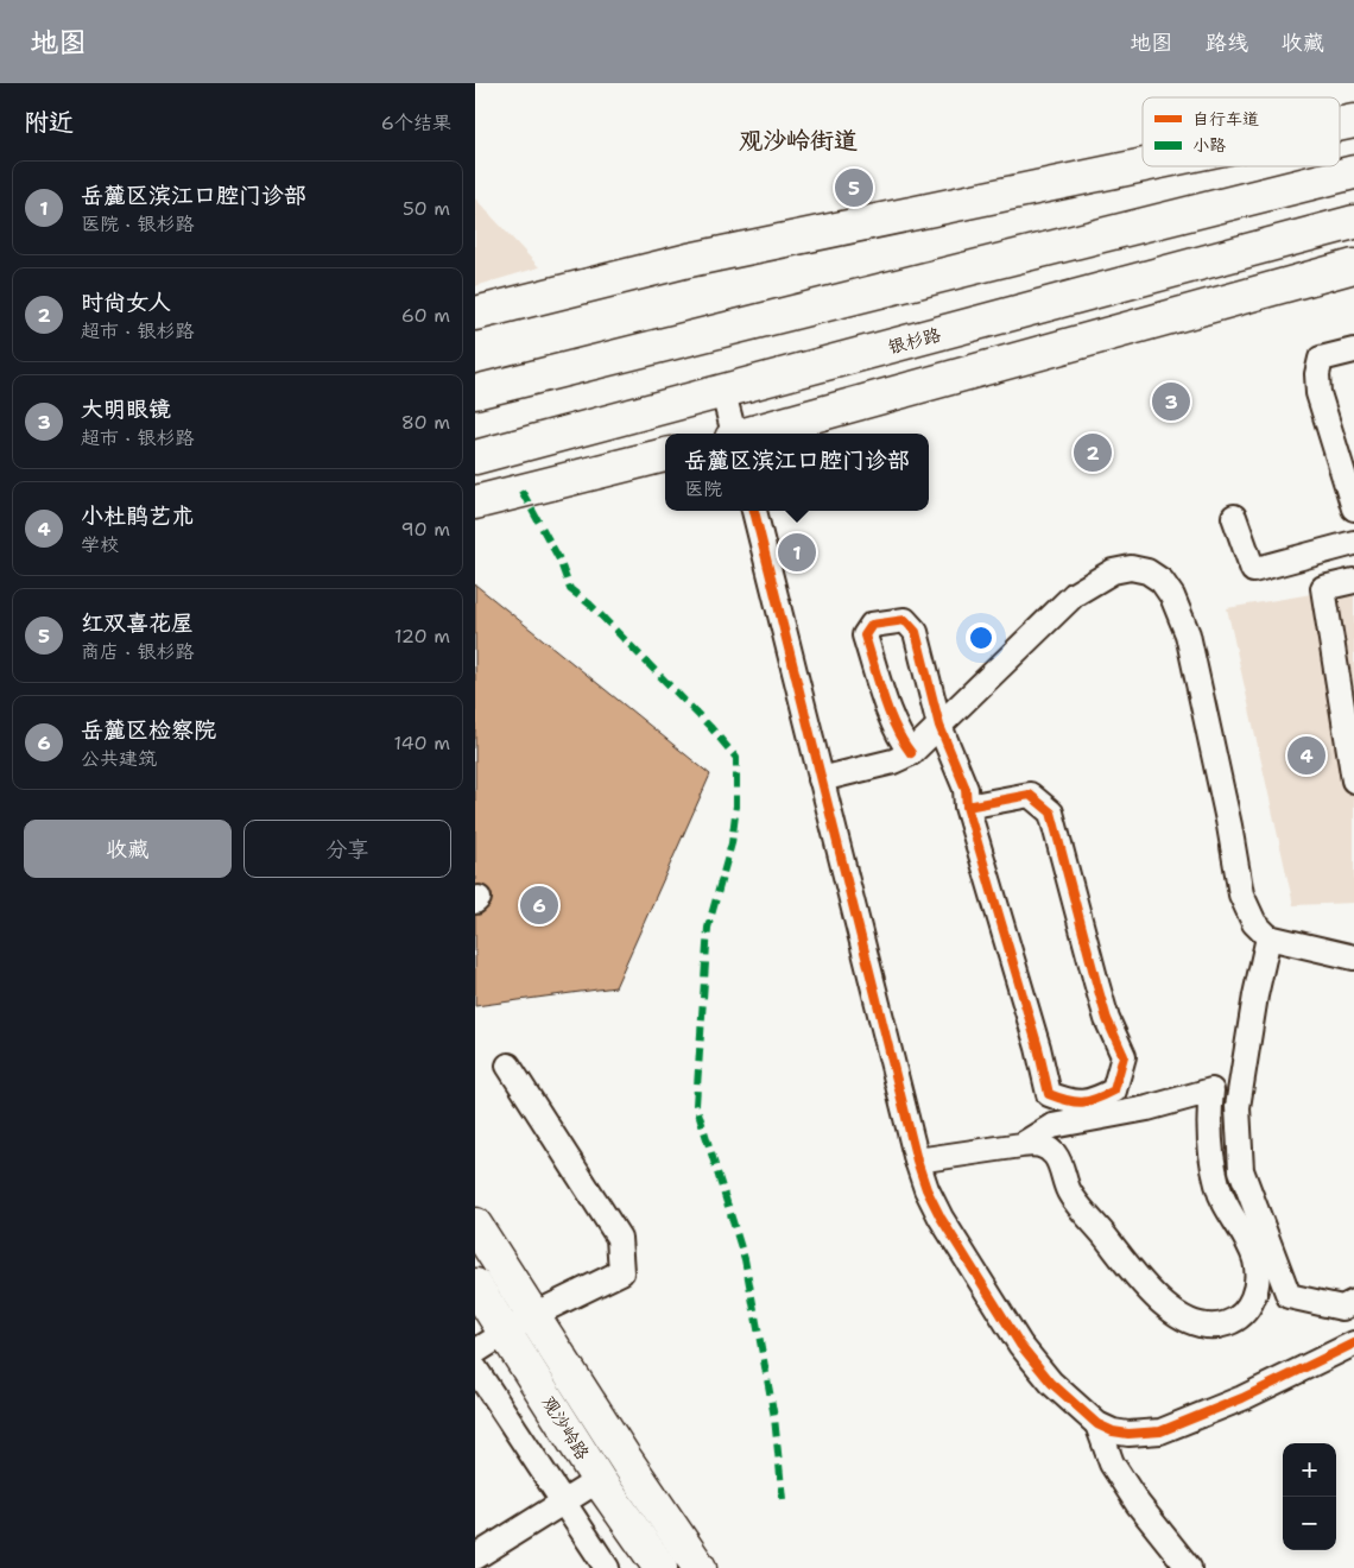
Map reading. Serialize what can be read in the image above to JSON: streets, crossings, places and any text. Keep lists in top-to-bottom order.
{
  "streets": {
    "street": ["银杉路", "观沙岭路"]
  },
  "districts": ["观沙岭街道"],
  "legend": ["自行车道", "小路"],
  "page": {
    "header": "地图",
    "nav": ["地图", "路线", "收藏"],
    "heading": ["附近", "6个结果"],
    "list": [
      {
        "mark": "1",
        "name": "岳麓区滨江口腔门诊部",
        "note": "医院 · 银杉路",
        "value": "50 m"
      },
      {
        "mark": "2",
        "name": "时尚女人",
        "note": "超市 · 银杉路",
        "value": "60 m"
      },
      {
        "mark": "3",
        "name": "大明眼镜",
        "note": "超市 · 银杉路",
        "value": "80 m"
      },
      {
        "mark": "4",
        "name": "小杜鹃艺术",
        "note": "学校",
        "value": "90 m"
      },
      {
        "mark": "5",
        "name": "红双喜花屋",
        "note": "商店 · 银杉路",
        "value": "120 m"
      },
      {
        "mark": "6",
        "name": "岳麓区检察院",
        "note": "公共建筑",
        "value": "140 m"
      }
    ],
    "pins": [
      "5",
      "3",
      "2",
      "1",
      "4",
      "6"
    ],
    "popup": ["岳麓区滨江口腔门诊部", "医院"],
    "buttons": ["收藏", "分享"],
    "map_buttons": ["+", "−"]
  }
}
